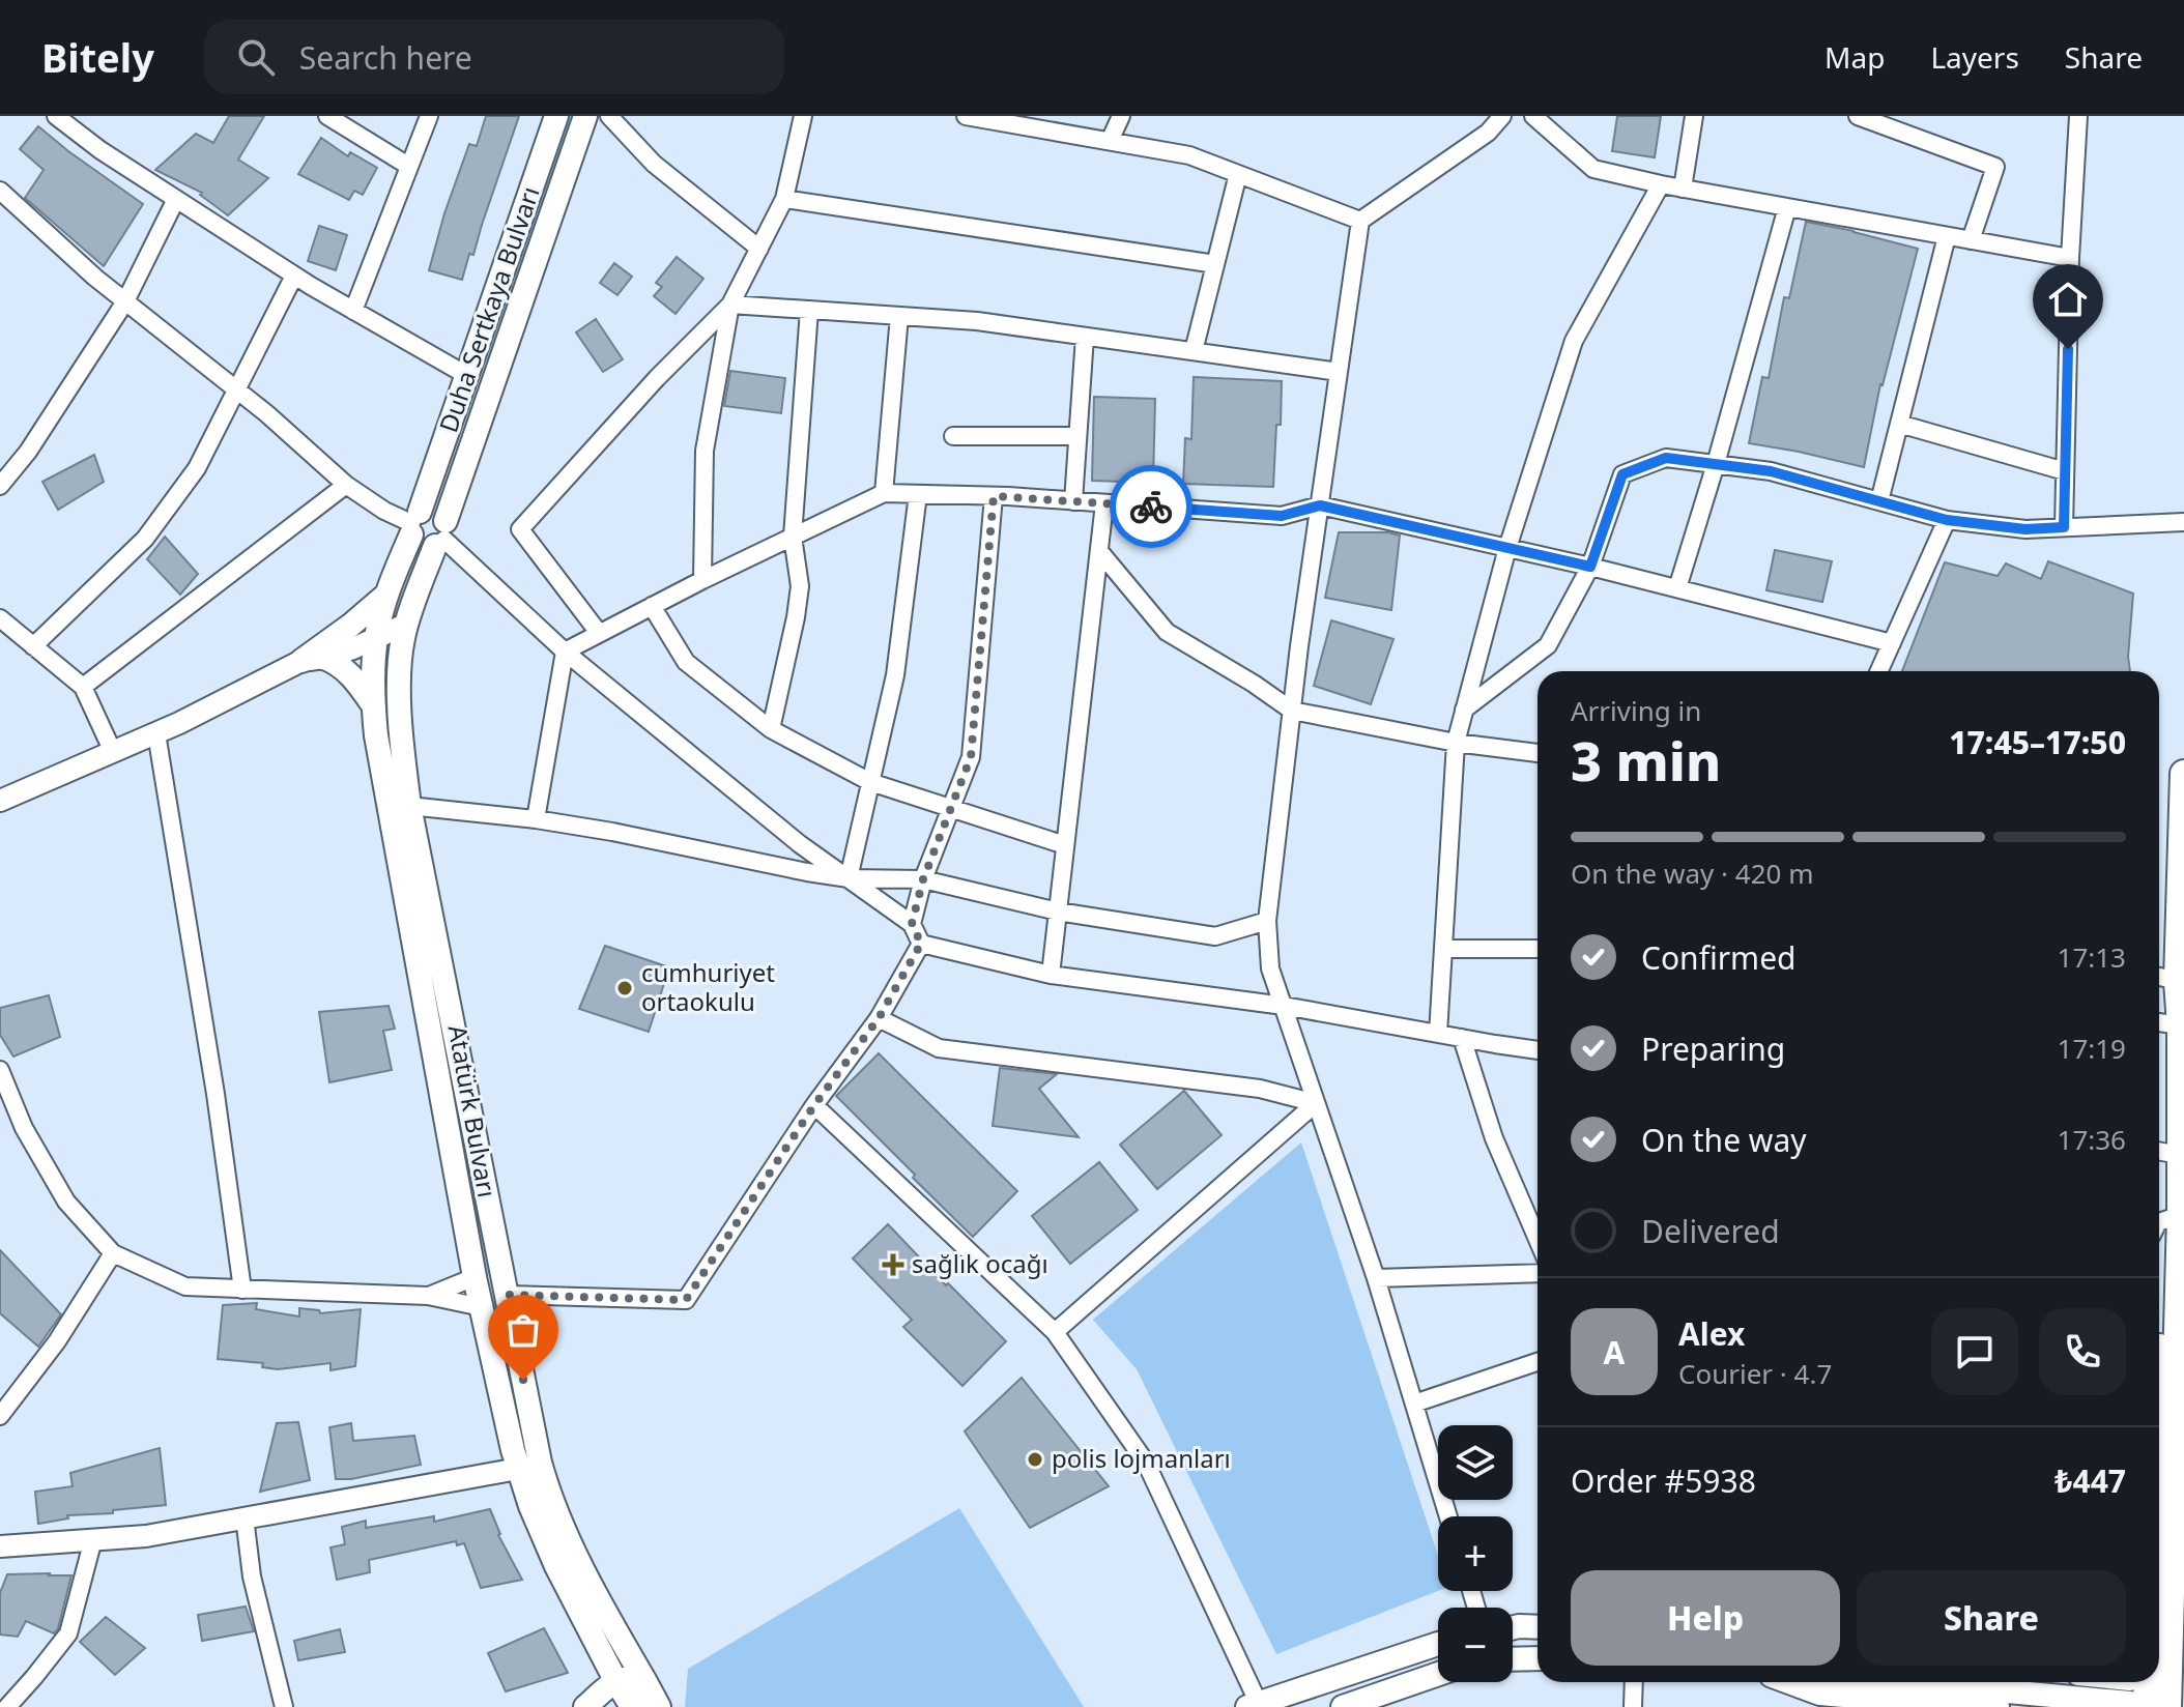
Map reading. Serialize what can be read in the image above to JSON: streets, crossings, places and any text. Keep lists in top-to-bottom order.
{
  "streets": {
    "main road": ["Duha Sertkaya Bulvarı", "Atatürk Bulvarı"]
  },
  "crossings": [
    ["Duha Sertkaya Bulvarı", "Atatürk Bulvarı"]
  ],
  "places": {
    "other": ["cumhuriyet ortaokulu", "polis lojmanları"],
    "health": ["sağlık ocağı"]
  },
  "page": {
    "header": "Bitely",
    "search": "Search here",
    "nav": ["Map", "Layers", "Share"],
    "heading": ["3 min", "Arriving in", "17:45–17:50"],
    "panel": [
      "Alex",
      "Courier · 4.7",
      "Order #5938",
      "₺447"
    ],
    "bar": "On the way · 420 m",
    "list": [
      ["Confirmed", "17:13"],
      ["Preparing", "17:19"],
      ["On the way", "17:36"],
      "Delivered"
    ],
    "round": "A",
    "map_buttons": ["+", "−"],
    "buttons": ["Help", "Share"]
  }
}
